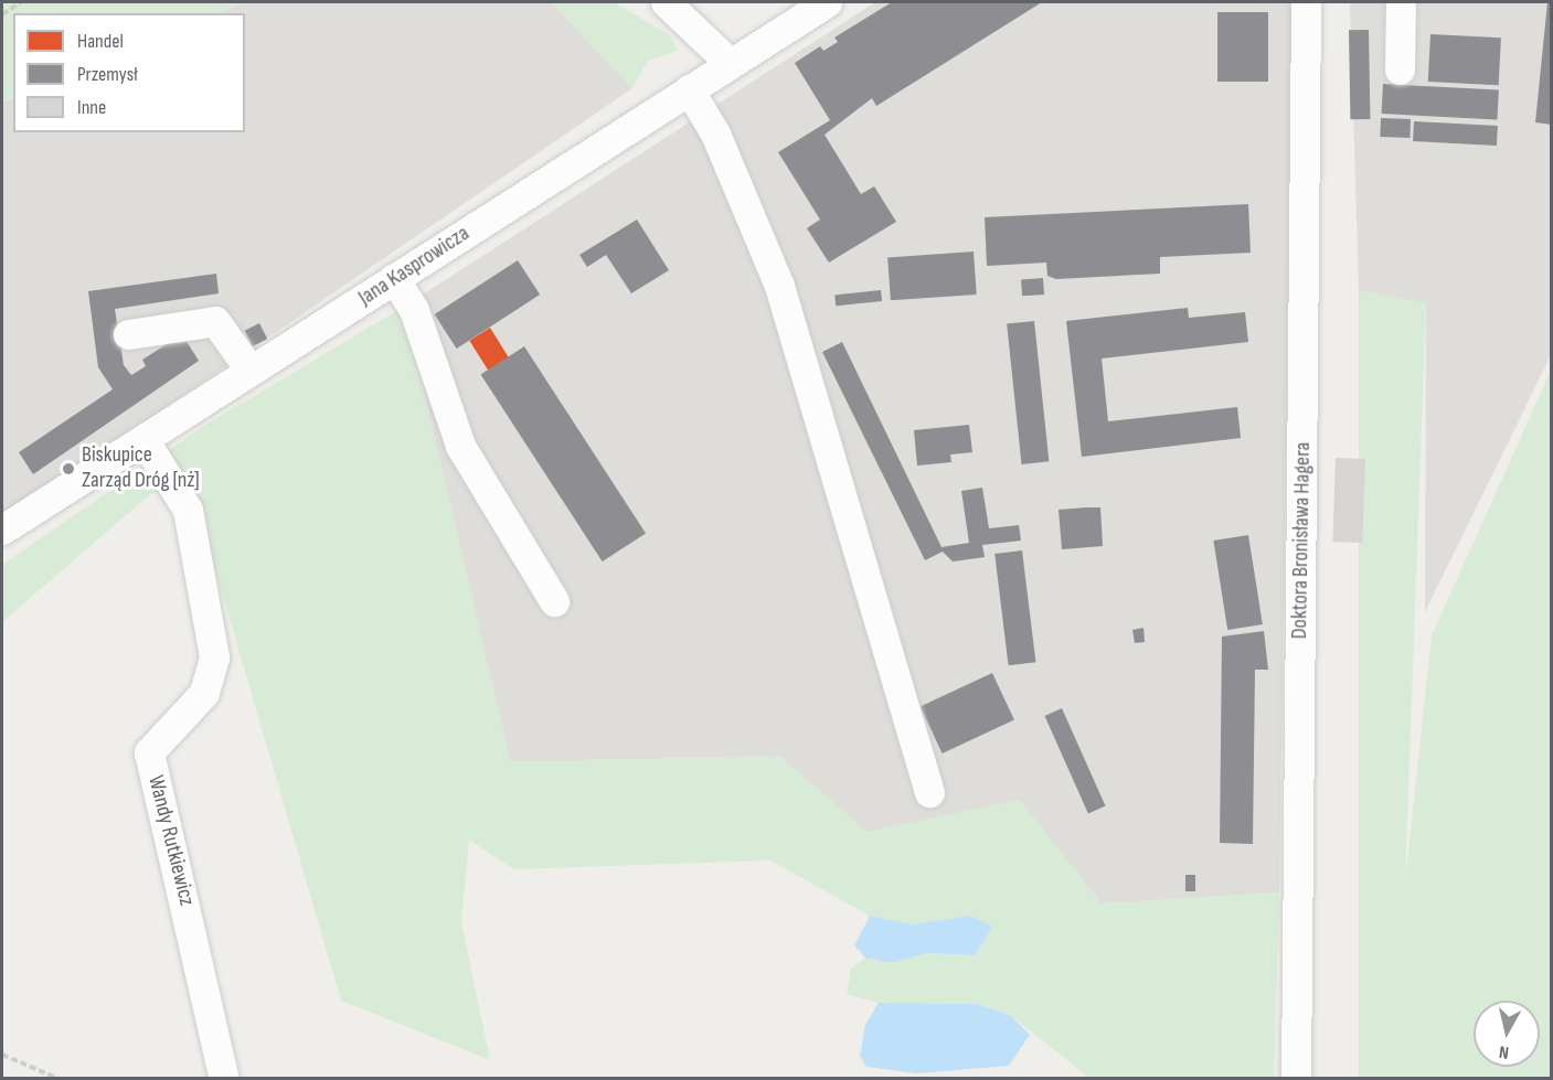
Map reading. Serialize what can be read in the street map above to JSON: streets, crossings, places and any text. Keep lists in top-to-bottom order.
{
  "streets": {
    "street": ["Jana Kasprowicza", "Doktora Bronisława Hagera", "Wandy Rutkiewicz"]
  },
  "crossings": [
    ["Jana Kasprowicza", "Wandy Rutkiewicz"]
  ],
  "places": ["Biskupice Zarząd Dróg [nż]"],
  "legend": ["Handel", "Przemysł", "Inne"],
  "north": "bottom"
}
